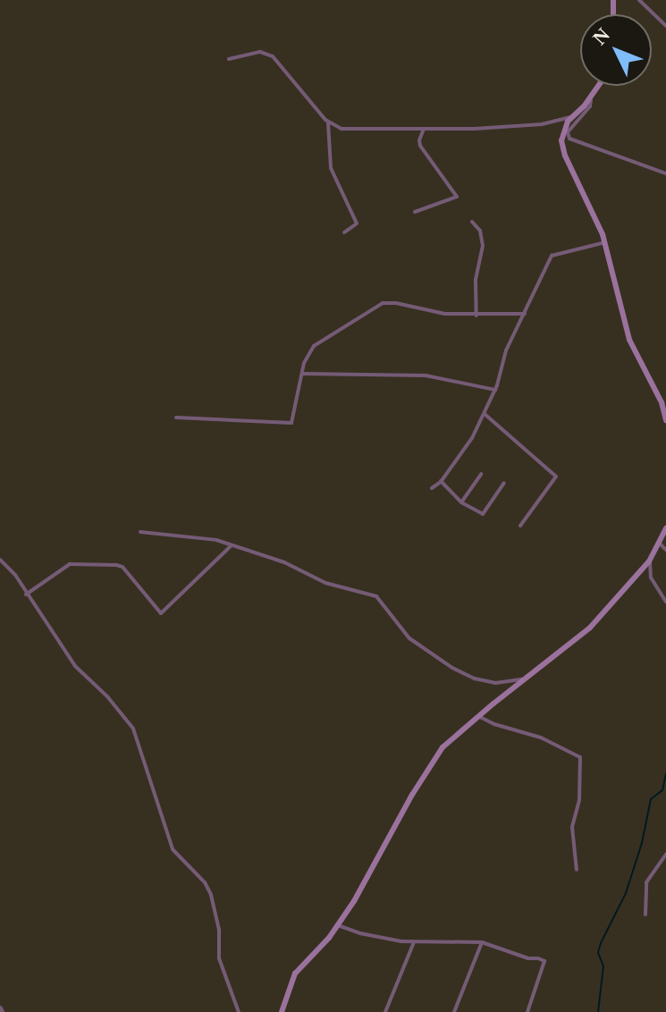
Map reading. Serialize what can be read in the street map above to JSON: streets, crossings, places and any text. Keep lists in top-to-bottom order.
{
  "north": "top left"
}
